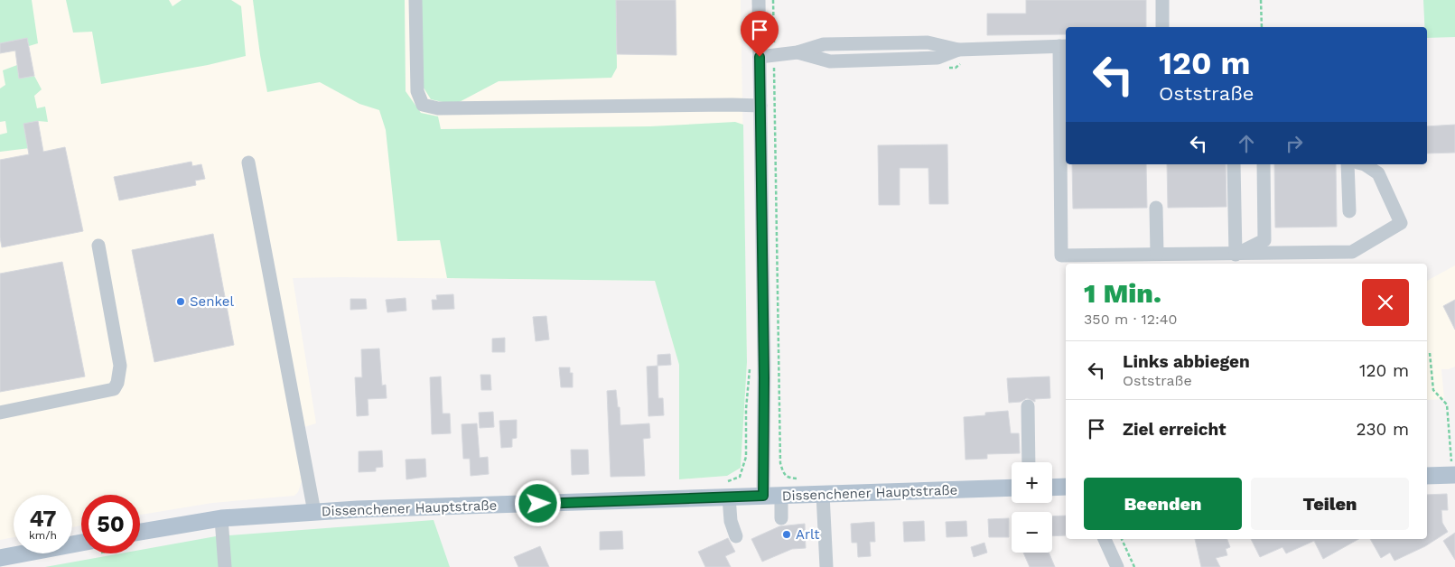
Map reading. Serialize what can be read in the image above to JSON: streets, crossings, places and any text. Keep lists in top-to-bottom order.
{
  "streets": {
    "main road": ["Dissenchener Hauptstraße"]
  },
  "places": ["Senkel", "Arlt"],
  "page": {
    "turn": ["120 m", "Oststraße"],
    "heading": ["1 Min.", "350 m · 12:40"],
    "list": [
      {
        "name": "Links abbiegen",
        "note": "Oststraße",
        "value": "120 m"
      },
      {
        "name": "Ziel erreicht",
        "value": "230 m"
      }
    ],
    "map_buttons": ["+", "−"],
    "buttons": ["Beenden", "Teilen"],
    "speed": "47 km/h",
    "limit": "50"
  }
}
